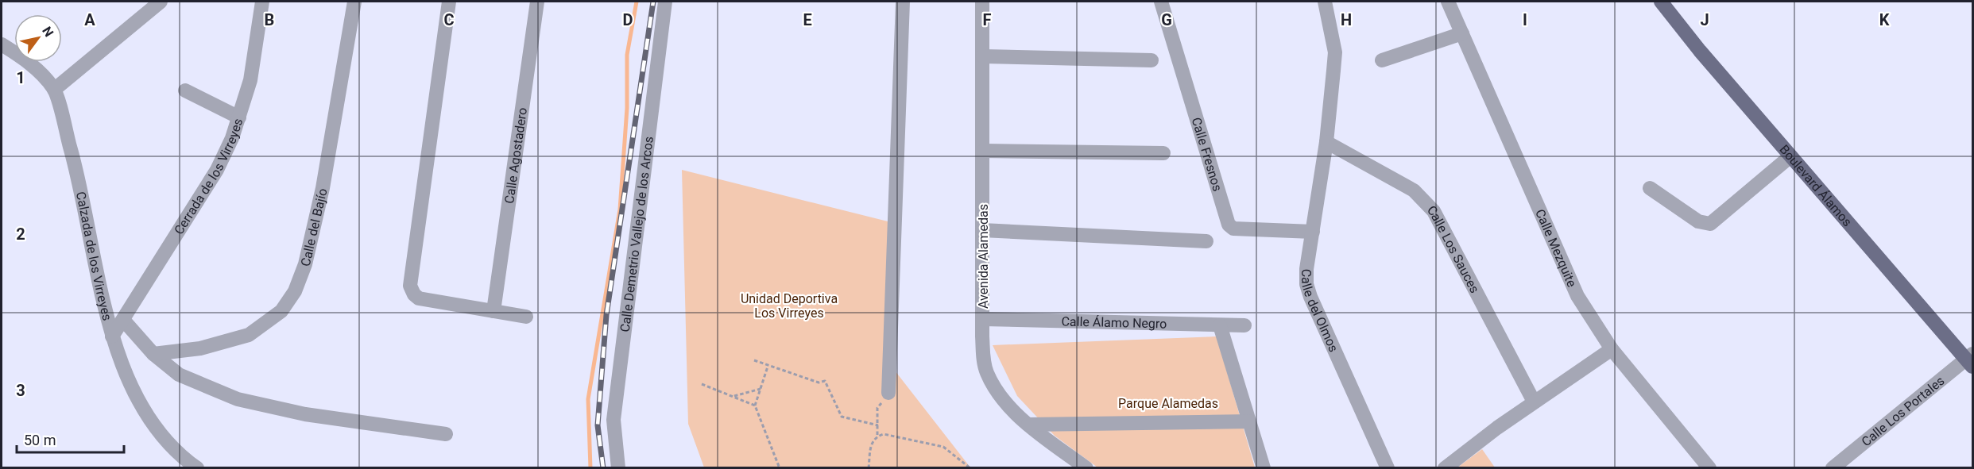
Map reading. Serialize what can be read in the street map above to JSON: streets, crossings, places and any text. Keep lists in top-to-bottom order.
{
  "streets": {
    "main road": ["Boulevard Álamos"],
    "street": [
      "Calle Fresnos",
      "Calle Agostadero",
      "Cerrada de los Virreyes",
      "Calle del Bajío",
      "Calle Demetrio Vallejo de los Arcos",
      "Calle Mezquite",
      "Calle Los Sauces",
      "Calzada de los Virreyes",
      "Avenida Alamedas",
      "Calle del Olmos",
      "Calle Álamo Negro",
      "Calle Los Portales"
    ]
  },
  "crossings": [
    ["Calle Fresnos", "Calle del Olmos"],
    ["Cerrada de los Virreyes", "Calzada de los Virreyes"],
    ["Boulevard Álamos", "Calle Los Portales"],
    ["Calle Los Sauces", "Calle del Olmos"],
    ["Avenida Alamedas", "Calle Álamo Negro"]
  ],
  "parks": ["Unidad Deportiva Los Virreyes", "Parque Alamedas"],
  "scale_bar": "50 m",
  "north": "top right",
  "grid": {
    "columns": [
      "A",
      "B",
      "C",
      "D",
      "E",
      "F",
      "G",
      "H",
      "I",
      "J",
      "K"
    ],
    "rows": ["1", "2", "3"]
  }
}
